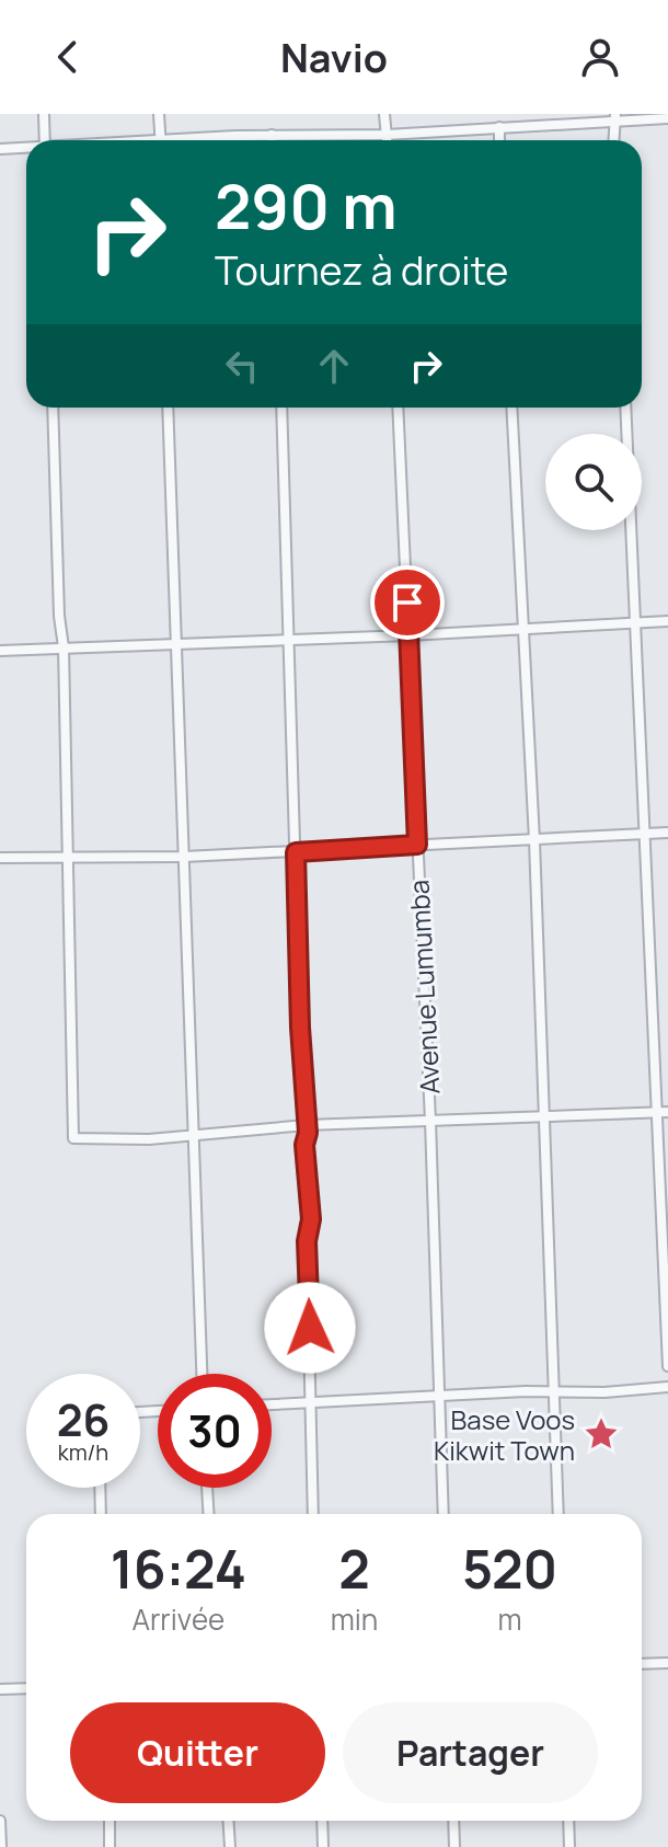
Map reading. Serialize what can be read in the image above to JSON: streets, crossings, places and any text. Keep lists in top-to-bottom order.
{
  "streets": {
    "street": ["Avenue Lumumba"]
  },
  "places": {
    "place": ["Base Voos Kikwit Town"]
  },
  "page": {
    "header": "Navio",
    "turn": ["290 m", "Tournez à droite"],
    "speed": "26 km/h",
    "limit": "30",
    "eta": [
      "16:24",
      "Arrivée",
      "2",
      "min",
      "520",
      "m"
    ],
    "buttons": ["Quitter", "Partager"]
  }
}
